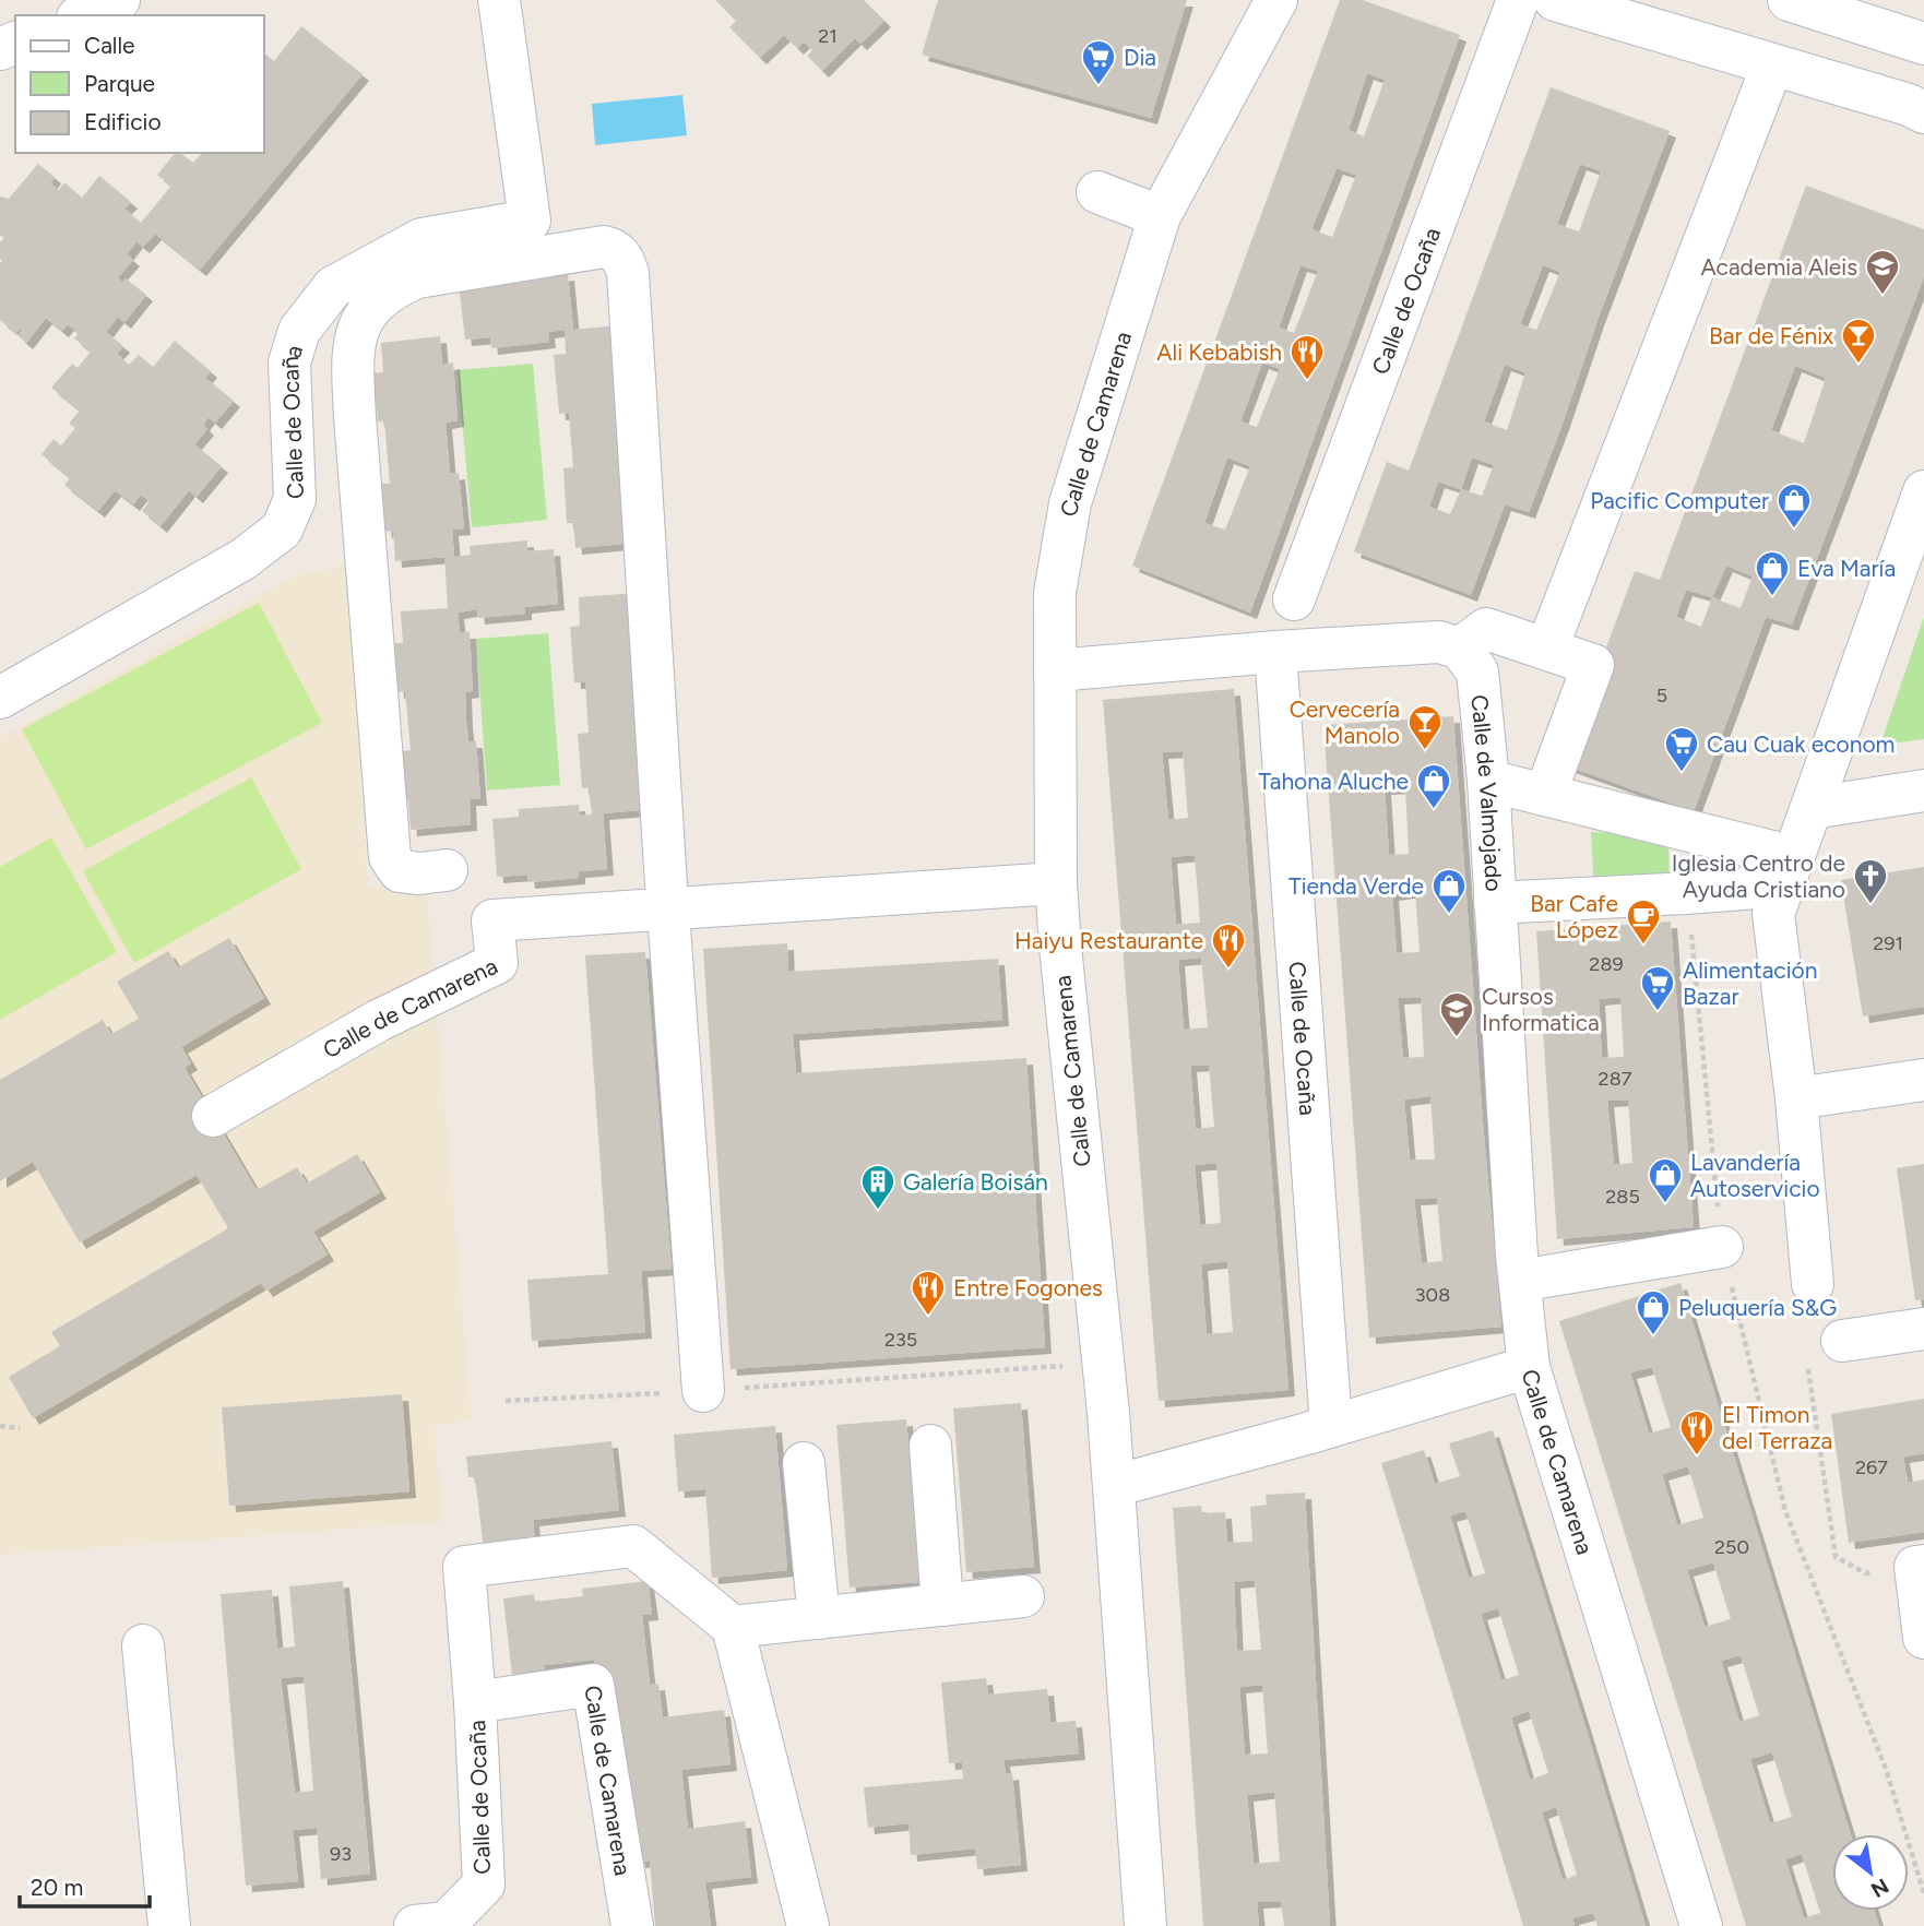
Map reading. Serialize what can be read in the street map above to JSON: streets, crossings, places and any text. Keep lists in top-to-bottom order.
{
  "streets": {
    "street": ["Calle de Ocaña", "Calle de Camarena", "Calle de Valmojado"]
  },
  "crossings": [
    ["Calle de Ocaña", "Calle de Camarena"]
  ],
  "places": {
    "supermarket": ["Dia", "Cau Cuak econom", "Alimentación Bazar"],
    "school or university": ["Academia Aleis", "Cursos Informatica"],
    "bar": ["Bar de Fénix", "Cervecería Manolo"],
    "restaurant": [
      "Ali Kebabish",
      "Haiyu Restaurante",
      "Entre Fogones",
      "El Timon del Terraza"
    ],
    "shop": [
      "Pacific Computer",
      "Eva María",
      "Tahona Aluche",
      "Tienda Verde",
      "Lavandería Autoservicio",
      "Peluquería S&G"
    ],
    "church": ["Iglesia Centro de Ayuda Cristiano"],
    "cafe": ["Bar Cafe López"],
    "building": ["Galería Boisán"]
  },
  "house_numbers": [
    "21",
    "5",
    "291",
    "289",
    "287",
    "285",
    "308",
    "235",
    "267",
    "250",
    "93"
  ],
  "legend": ["Calle", "Parque", "Edificio"],
  "scale_bar": "20 m",
  "north": "bottom right"
}
